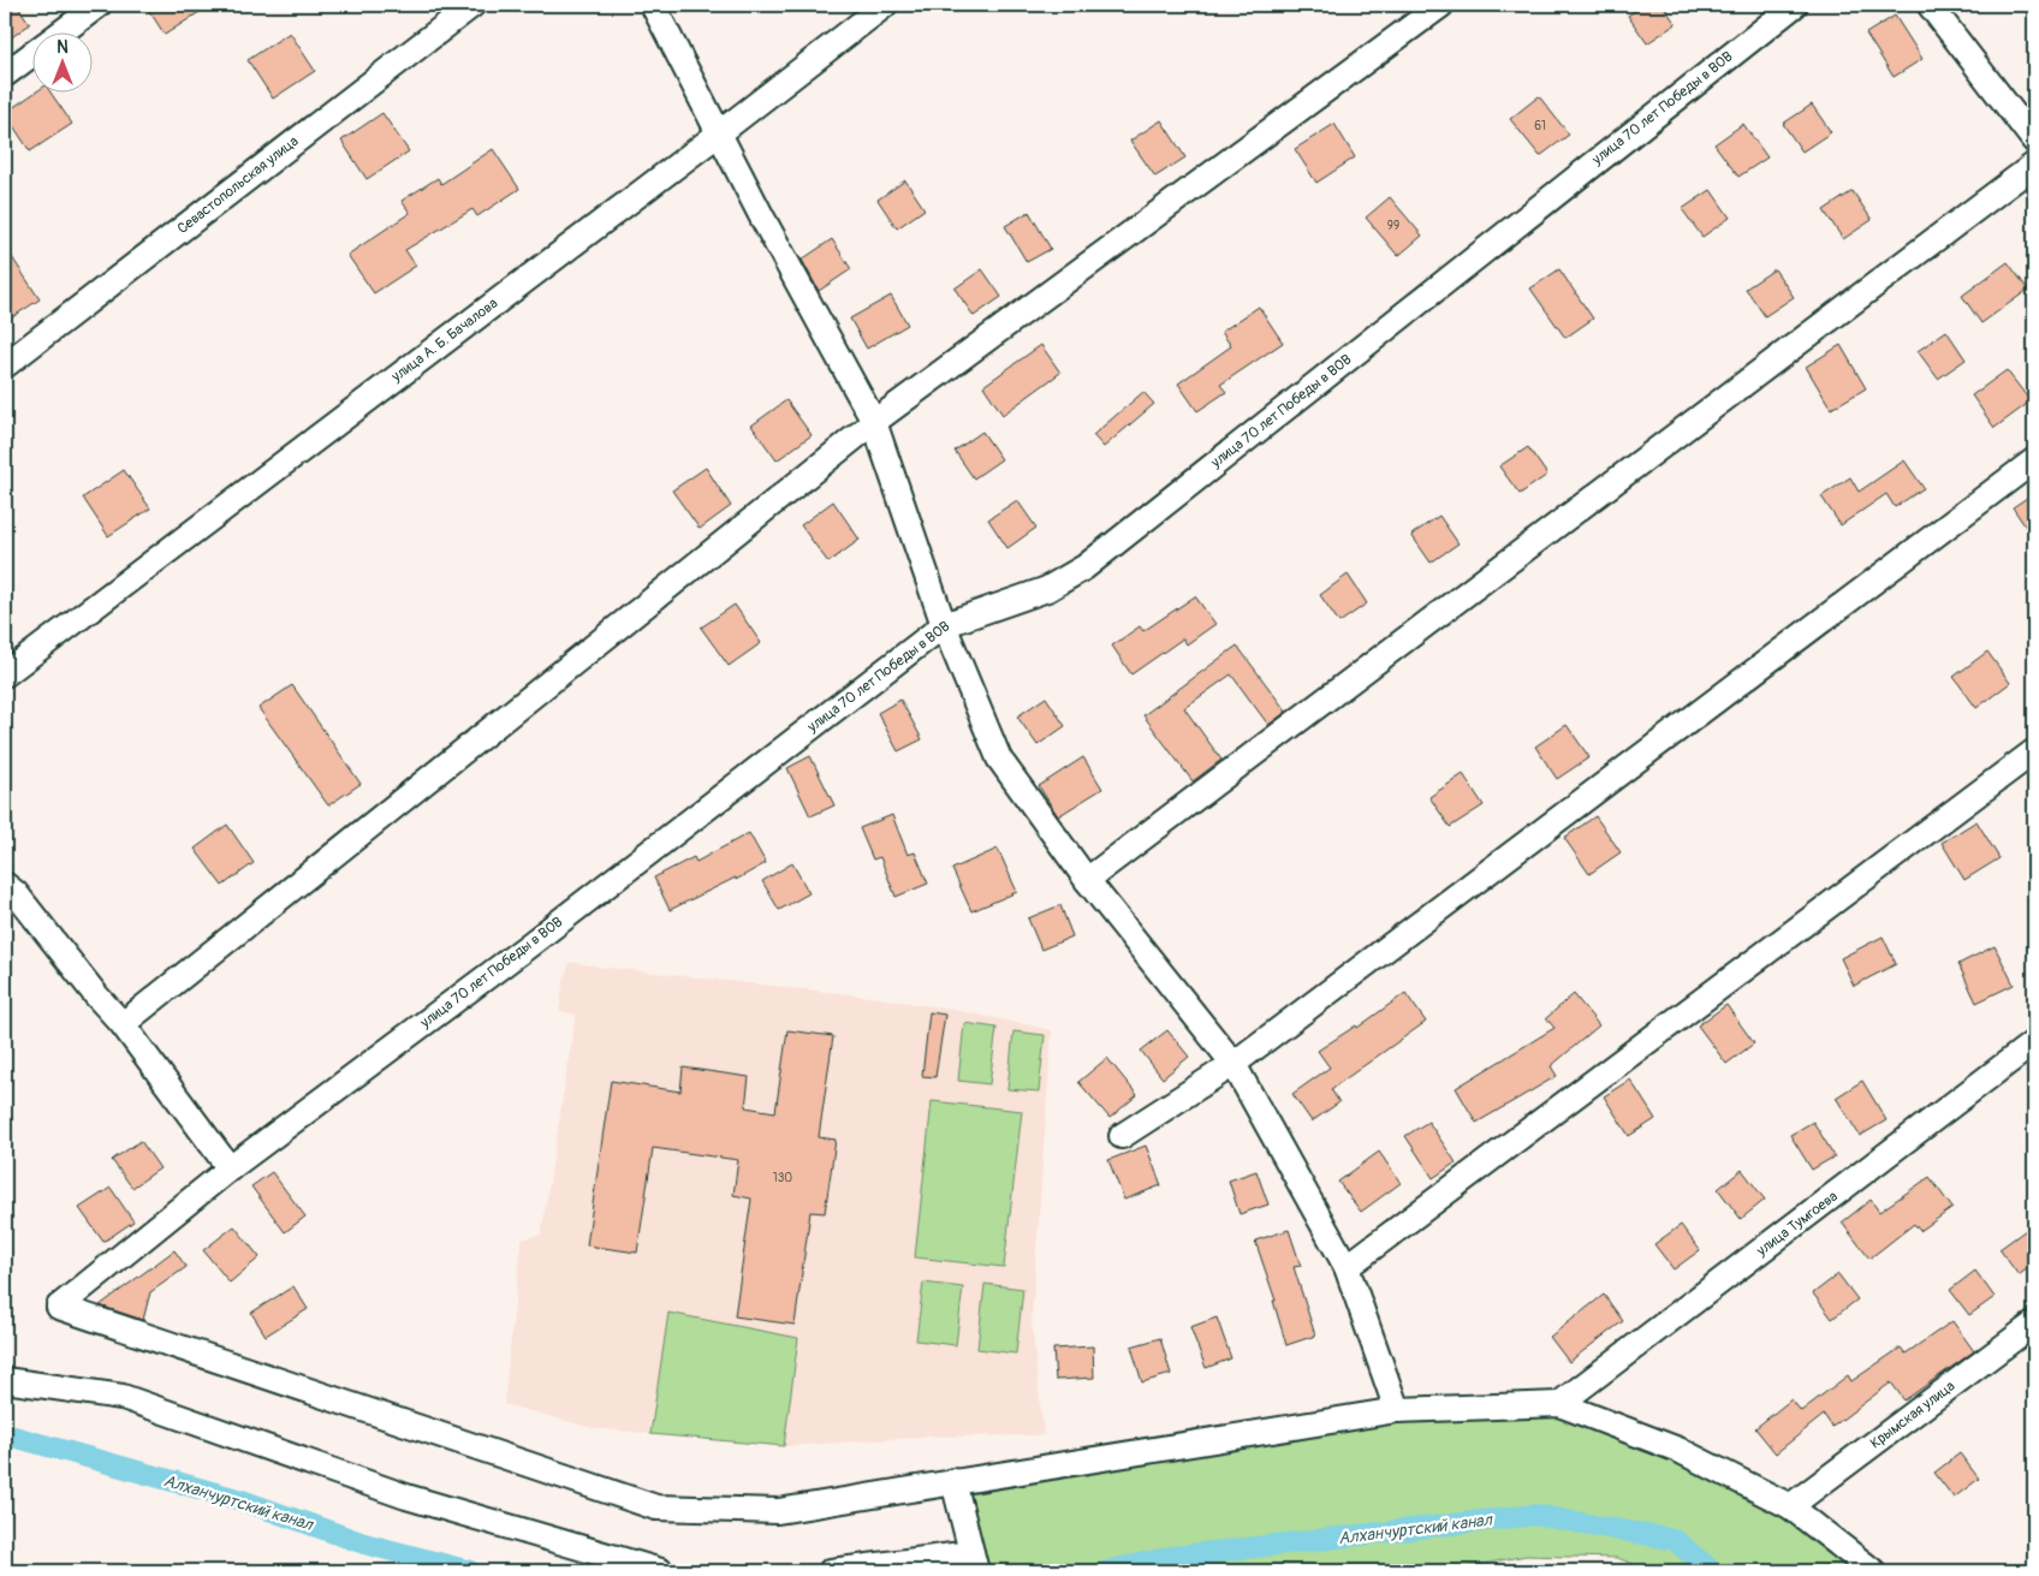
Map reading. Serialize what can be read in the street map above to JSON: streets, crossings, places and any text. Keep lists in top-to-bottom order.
{
  "streets": {
    "street": [
      "улица 70 лет Победы в ВОВ",
      "Севастопольская улица",
      "улица А. Б. Бачалова",
      "улица Тумгоева",
      "Крымская улица"
    ]
  },
  "water": ["Алханчуртский канал"],
  "house_numbers": ["61", "99", "130"],
  "north": "top"
}
